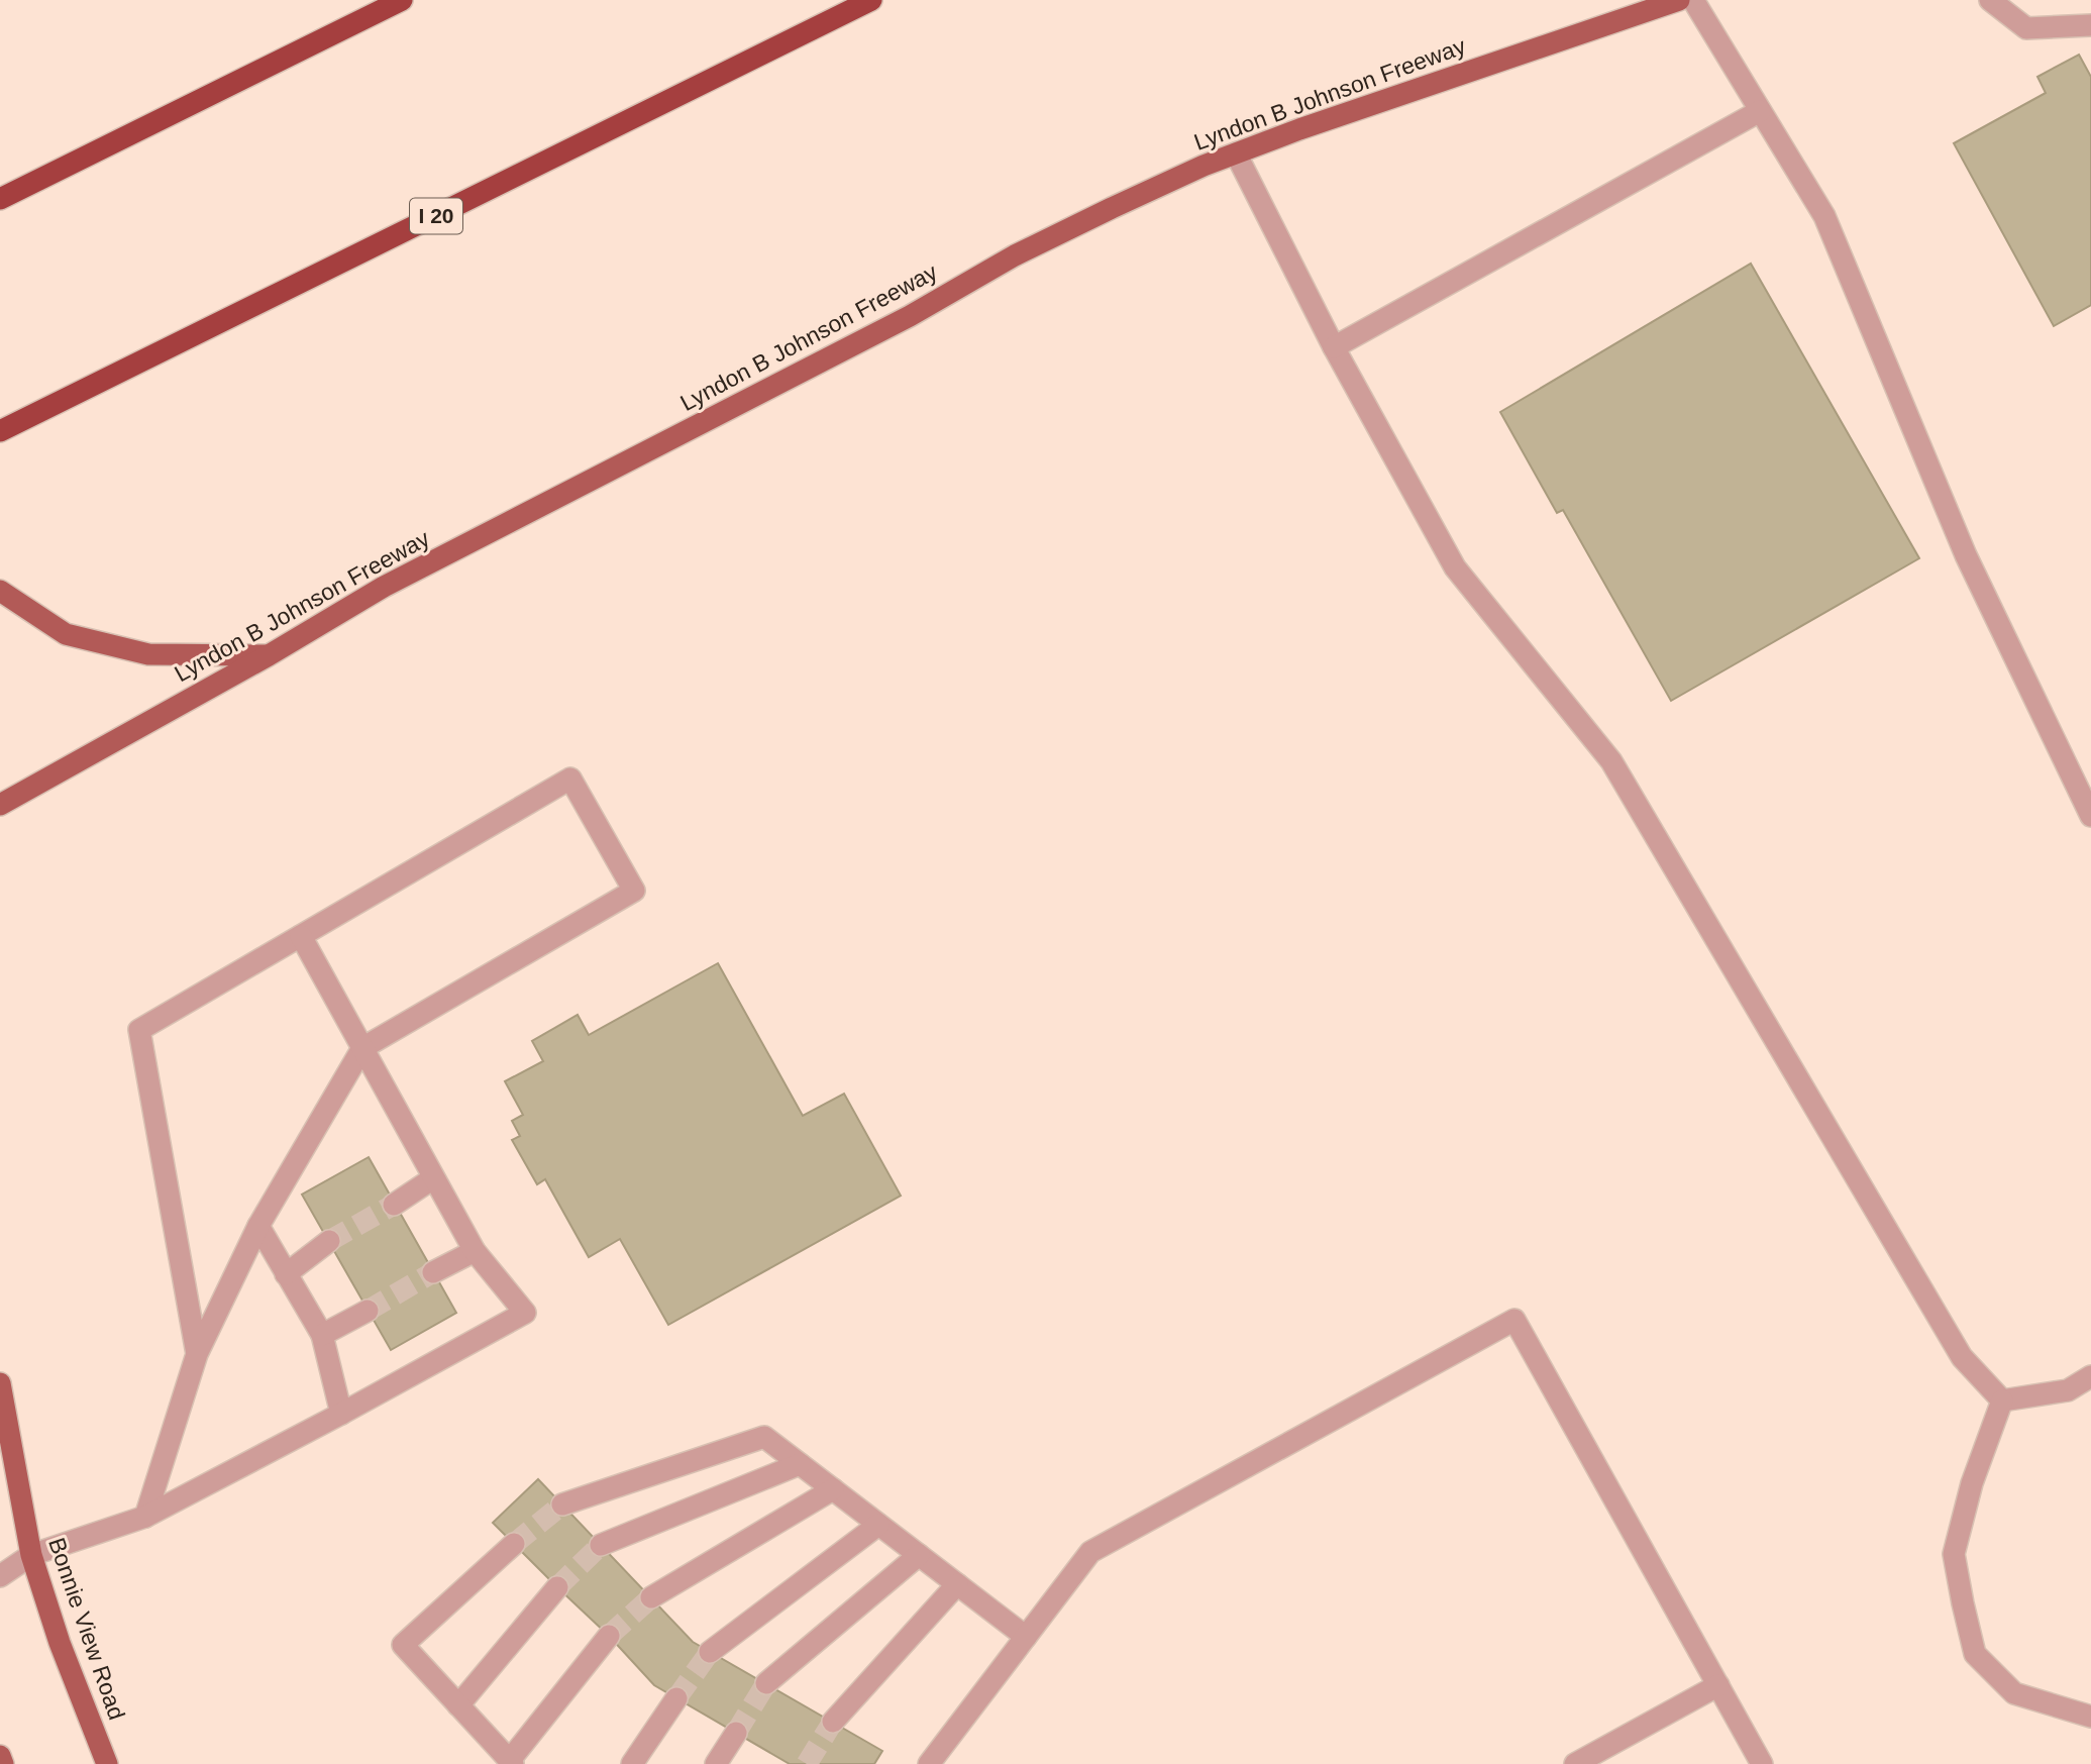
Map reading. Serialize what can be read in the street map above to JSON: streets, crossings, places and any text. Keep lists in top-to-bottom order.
{
  "streets": {
    "highway": ["I 20"],
    "main road": ["Lyndon B Johnson Freeway", "Bonnie View Road"]
  }
}
